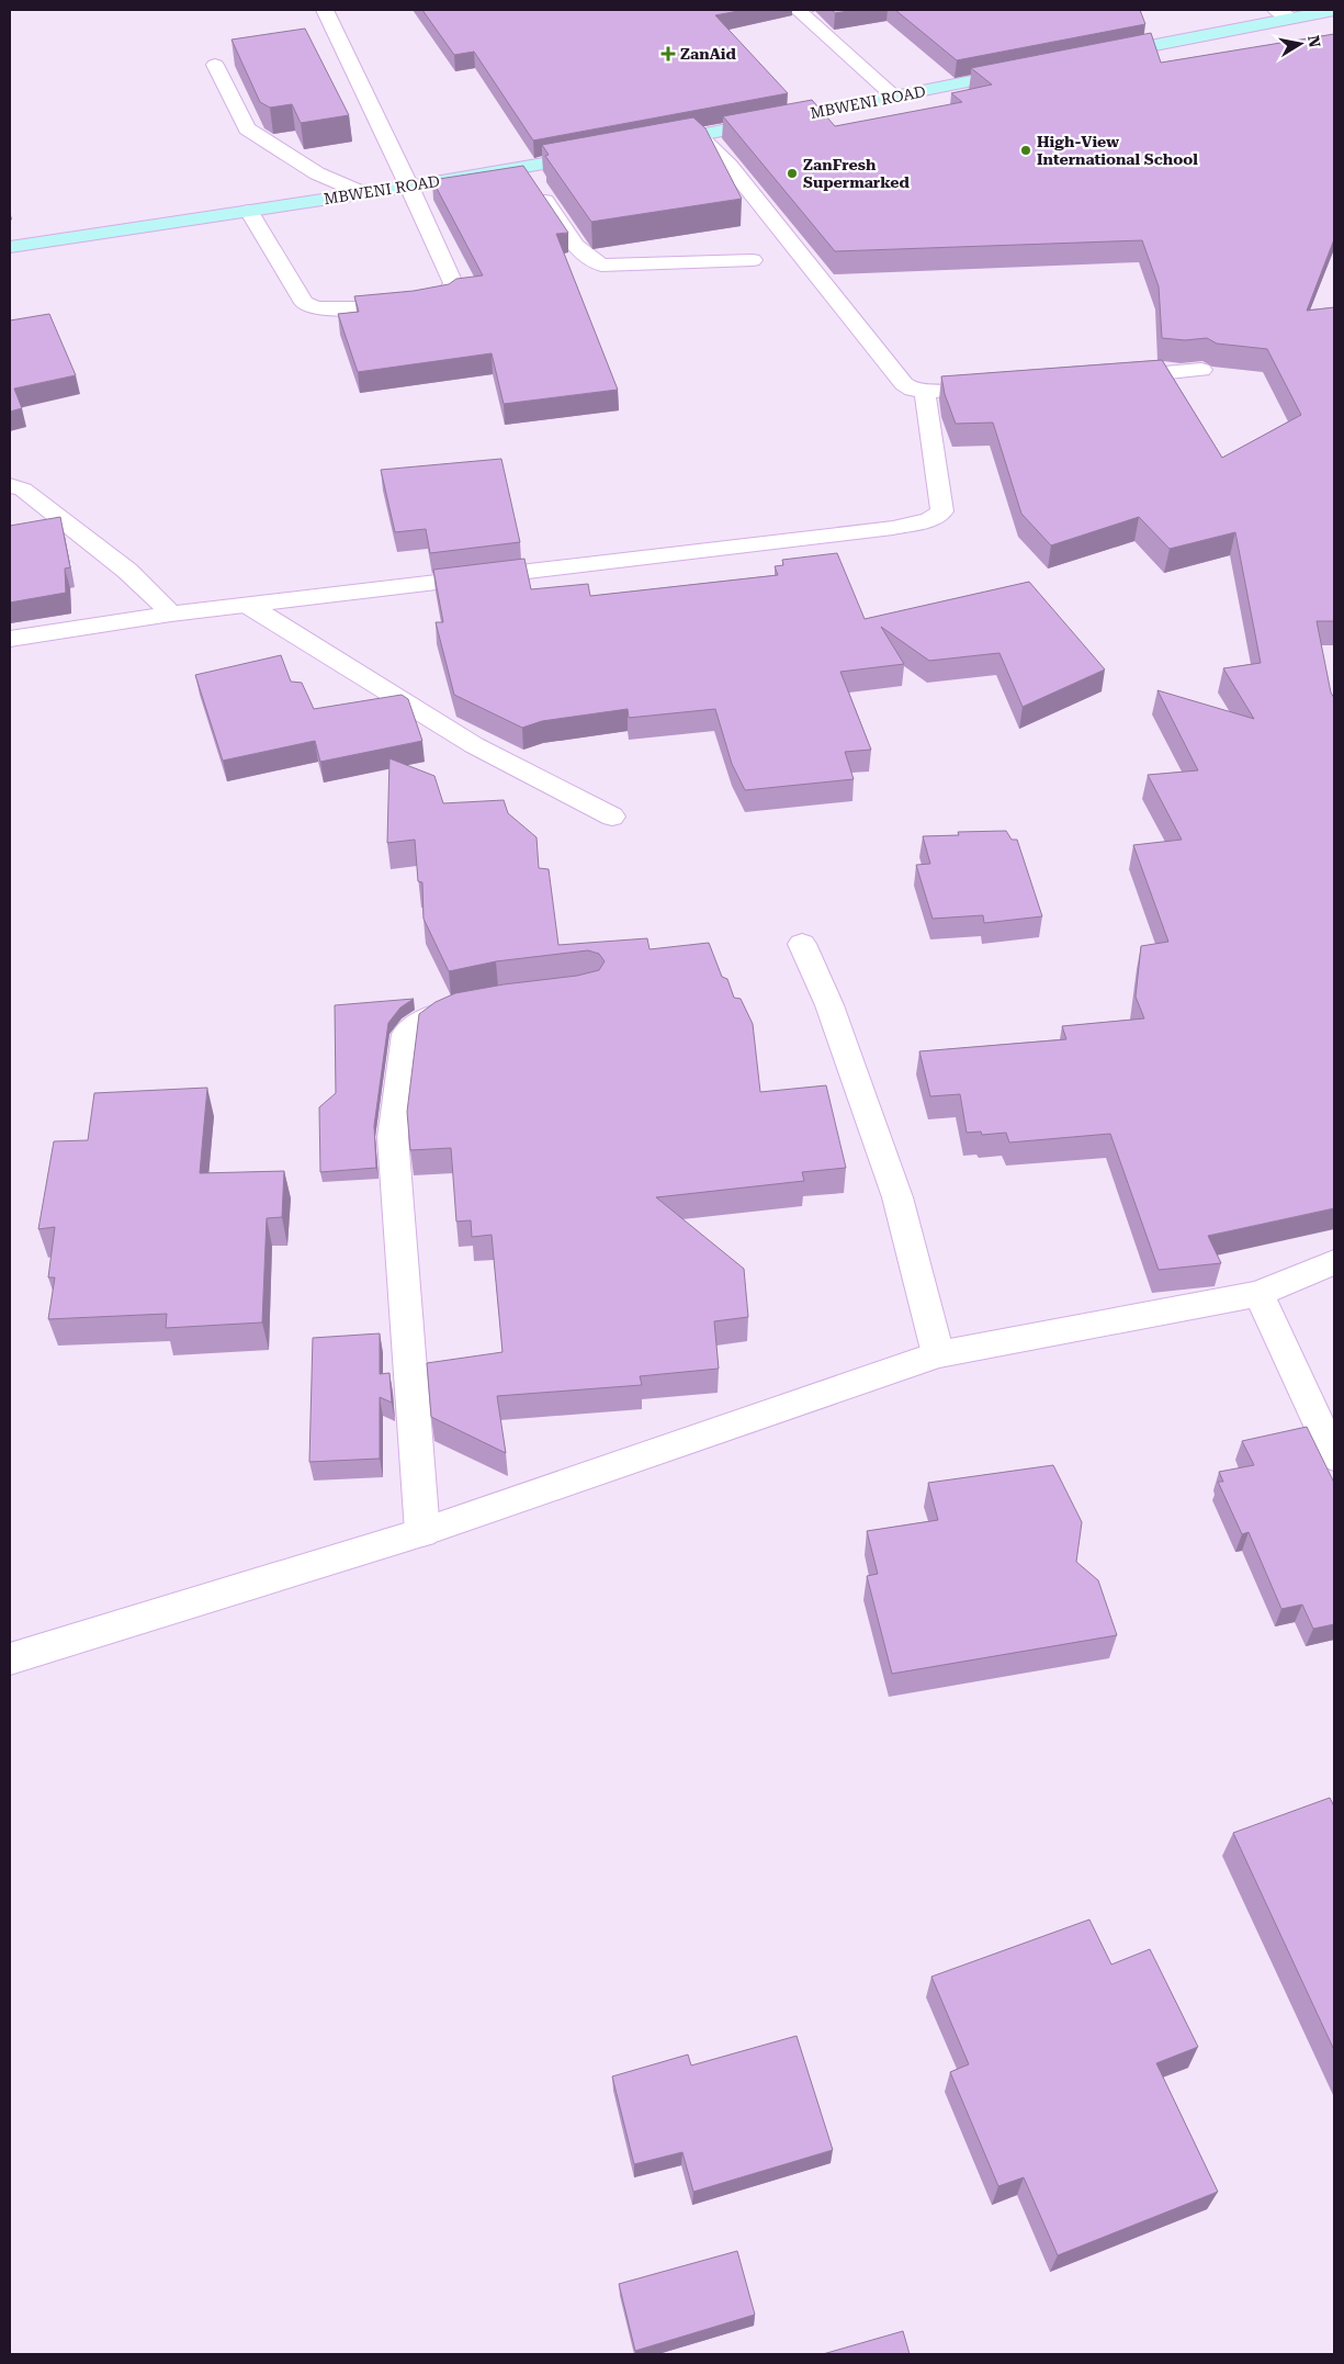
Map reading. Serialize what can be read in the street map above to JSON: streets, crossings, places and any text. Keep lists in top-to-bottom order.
{
  "streets": {
    "street": ["MBWENI ROAD"]
  },
  "places": {
    "health": ["ZanAid"],
    "other": ["High-View International School", "ZanFresh Supermarked"]
  },
  "north": "right"
}
